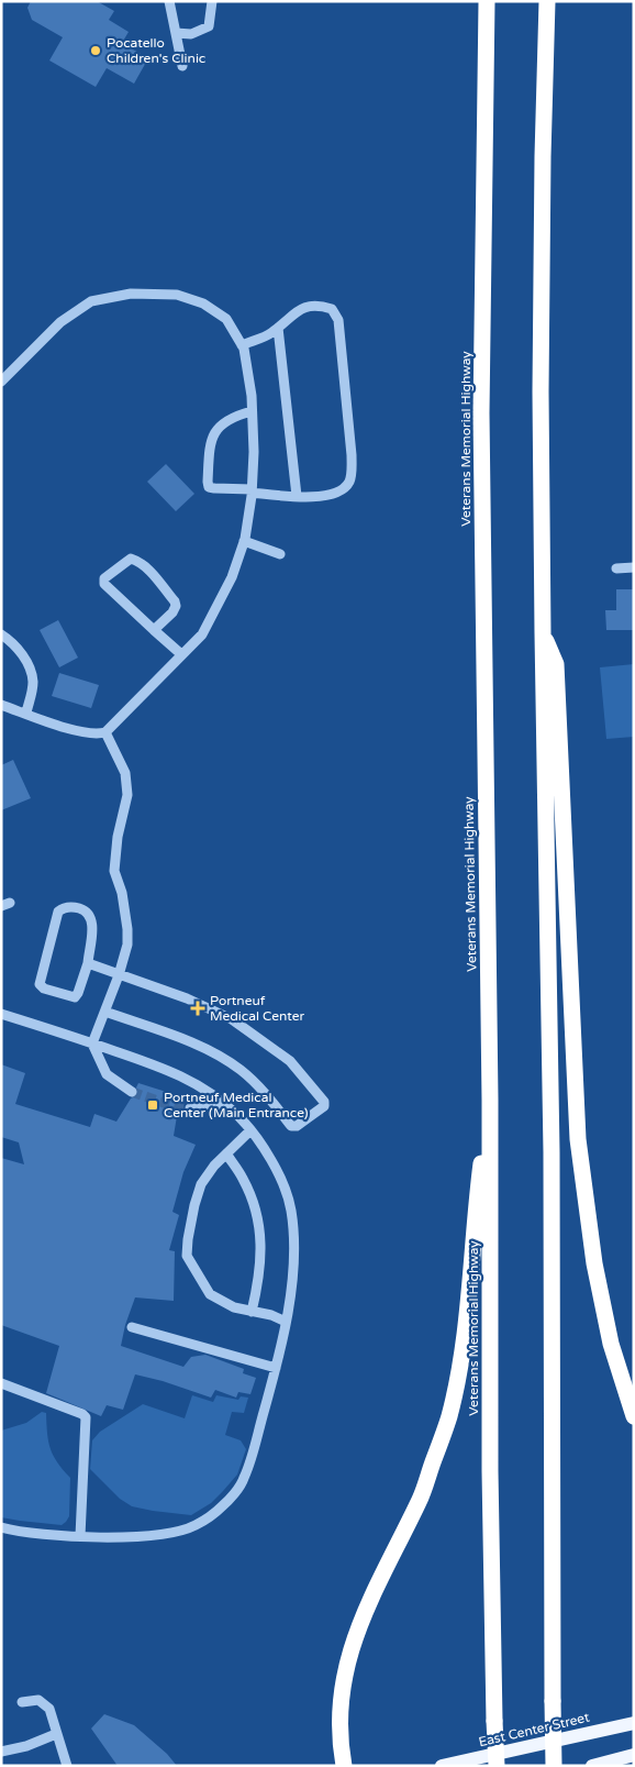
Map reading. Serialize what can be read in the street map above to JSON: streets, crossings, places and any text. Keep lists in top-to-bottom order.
{
  "streets": {
    "highway": ["Veterans Memorial Highway"],
    "main road": ["East Center Street"]
  },
  "places": {
    "other": ["Pocatello Children's Clinic"],
    "health": ["Portneuf Medical Center"],
    "transit": ["Portneuf Medical Center (Main Entrance)"]
  }
}
